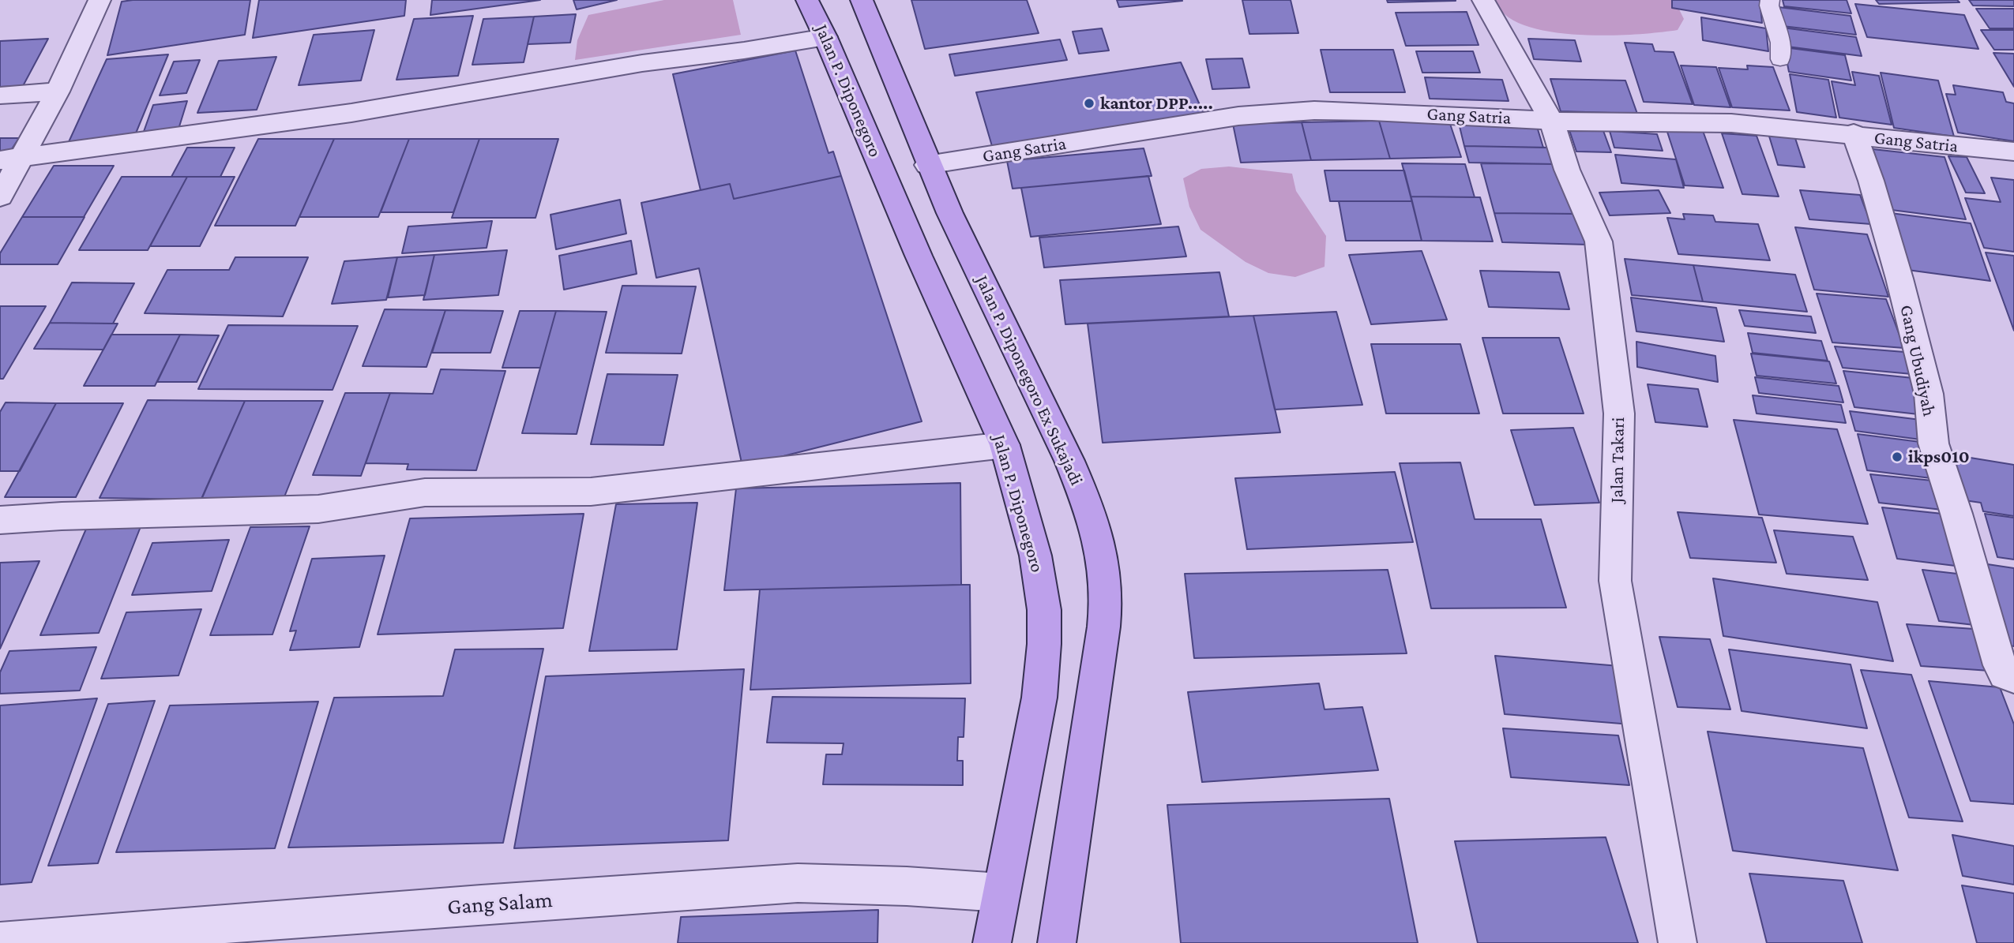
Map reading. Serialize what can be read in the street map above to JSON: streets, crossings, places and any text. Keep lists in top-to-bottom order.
{
  "streets": {
    "main road": ["Jalan P. Diponegoro", "Jalan P. Diponegoro Ex Sukajadi"],
    "street": [
      "Gang Satria",
      "Gang Ubudiyah",
      "Jalan Takari",
      "Gang Salam"
    ]
  },
  "crossings": [
    ["Jalan P. Diponegoro", "Gang Salam"],
    ["Gang Satria", "Gang Ubudiyah"],
    ["Gang Satria", "Jalan P. Diponegoro Ex Sukajadi"],
    ["Gang Satria", "Jalan Takari"]
  ],
  "places": ["kantor DPP.....", "ikps010"]
}
